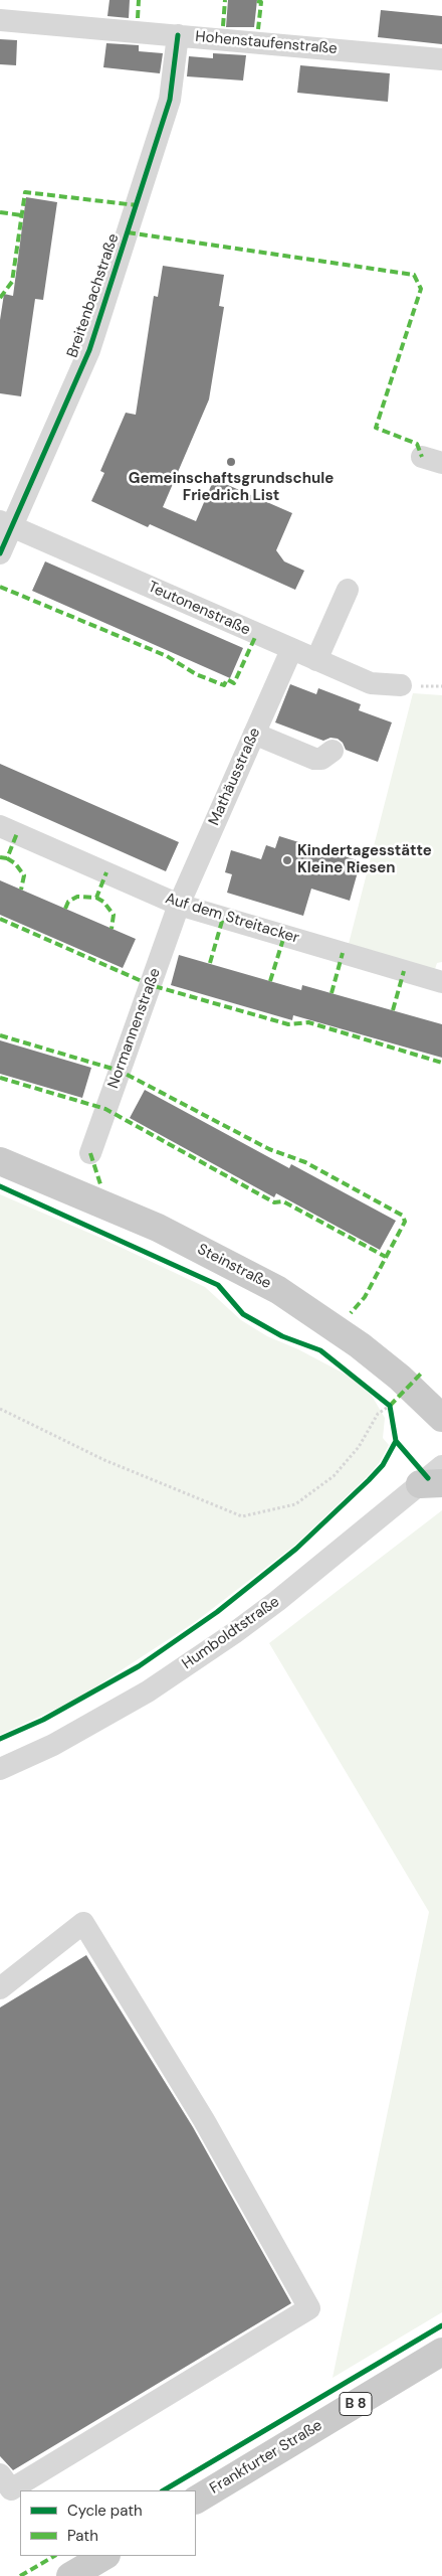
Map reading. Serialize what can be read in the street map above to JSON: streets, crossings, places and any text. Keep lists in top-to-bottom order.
{
  "streets": {
    "main road": ["Steinstraße", "B 8", "Frankfurter Straße"],
    "street": [
      "Hohenstaufenstraße",
      "Breitenbachstraße",
      "Teutonenstraße",
      "Mathäusstraße",
      "Auf dem Streitacker",
      "Normannenstraße",
      "Humboldtstraße"
    ]
  },
  "crossings": [
    ["Hohenstaufenstraße", "Breitenbachstraße"],
    ["Breitenbachstraße", "Teutonenstraße"],
    ["Teutonenstraße", "Mathäusstraße"],
    ["Mathäusstraße", "Auf dem Streitacker"],
    ["Mathäusstraße", "Normannenstraße"],
    ["Auf dem Streitacker", "Normannenstraße"]
  ],
  "places": ["Gemeinschaftsgrundschule Friedrich List", "Kindertagesstätte Kleine Riesen"],
  "legend": ["Cycle path", "Path"]
}
